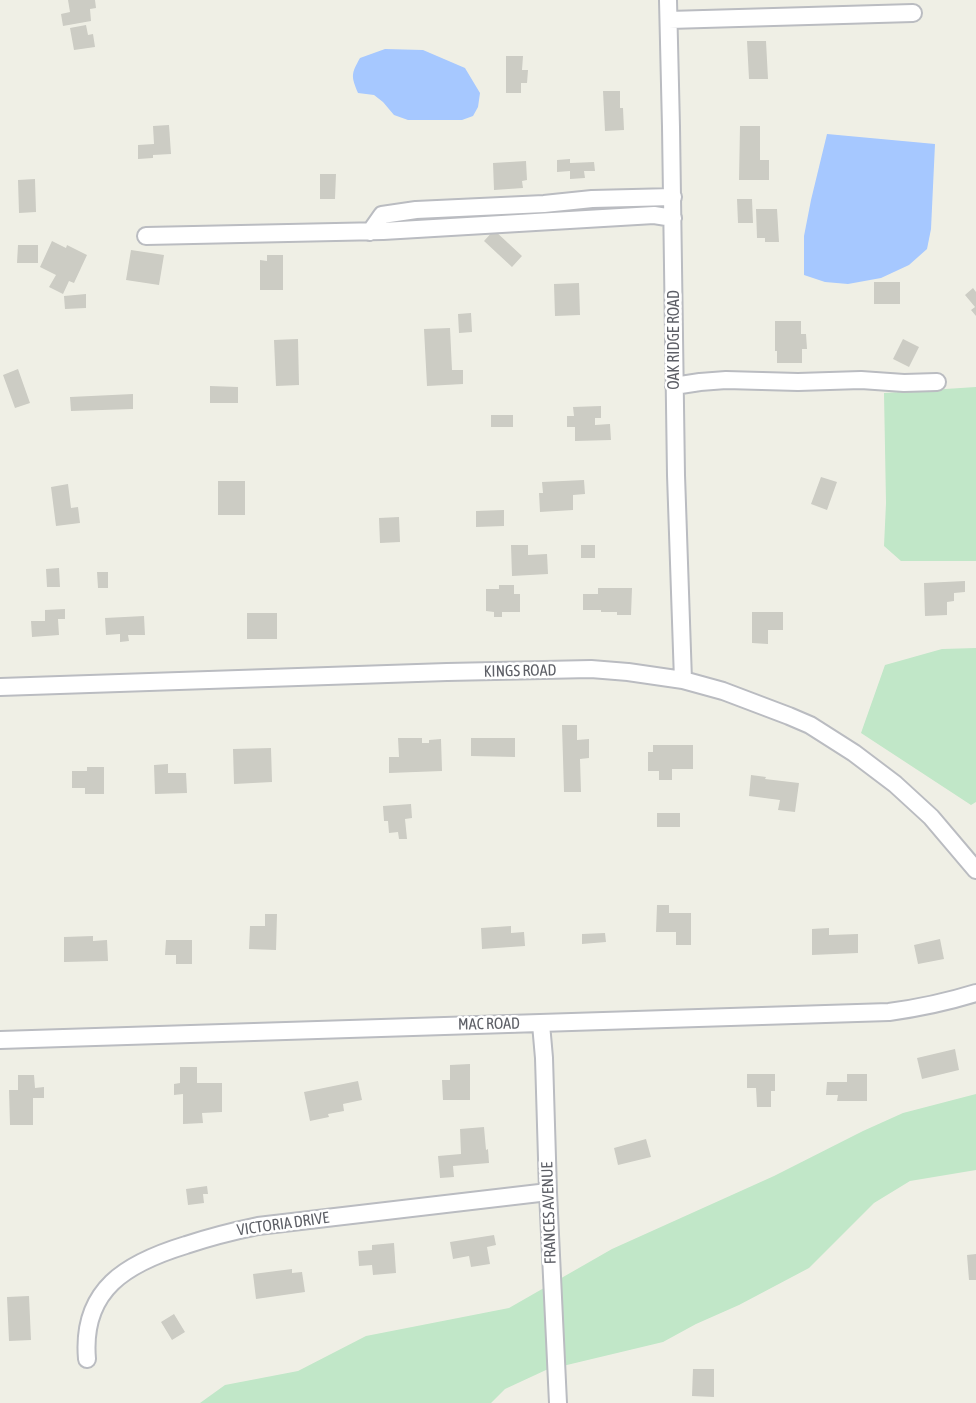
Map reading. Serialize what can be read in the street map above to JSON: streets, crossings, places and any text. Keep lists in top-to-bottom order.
{
  "streets": {
    "street": [
      "OAK RIDGE ROAD",
      "KINGS ROAD",
      "MAC ROAD",
      "FRANCES AVENUE",
      "VICTORIA DRIVE"
    ]
  },
  "crossings": [
    ["OAK RIDGE ROAD", "KINGS ROAD"],
    ["MAC ROAD", "FRANCES AVENUE"],
    ["FRANCES AVENUE", "VICTORIA DRIVE"]
  ]
}
